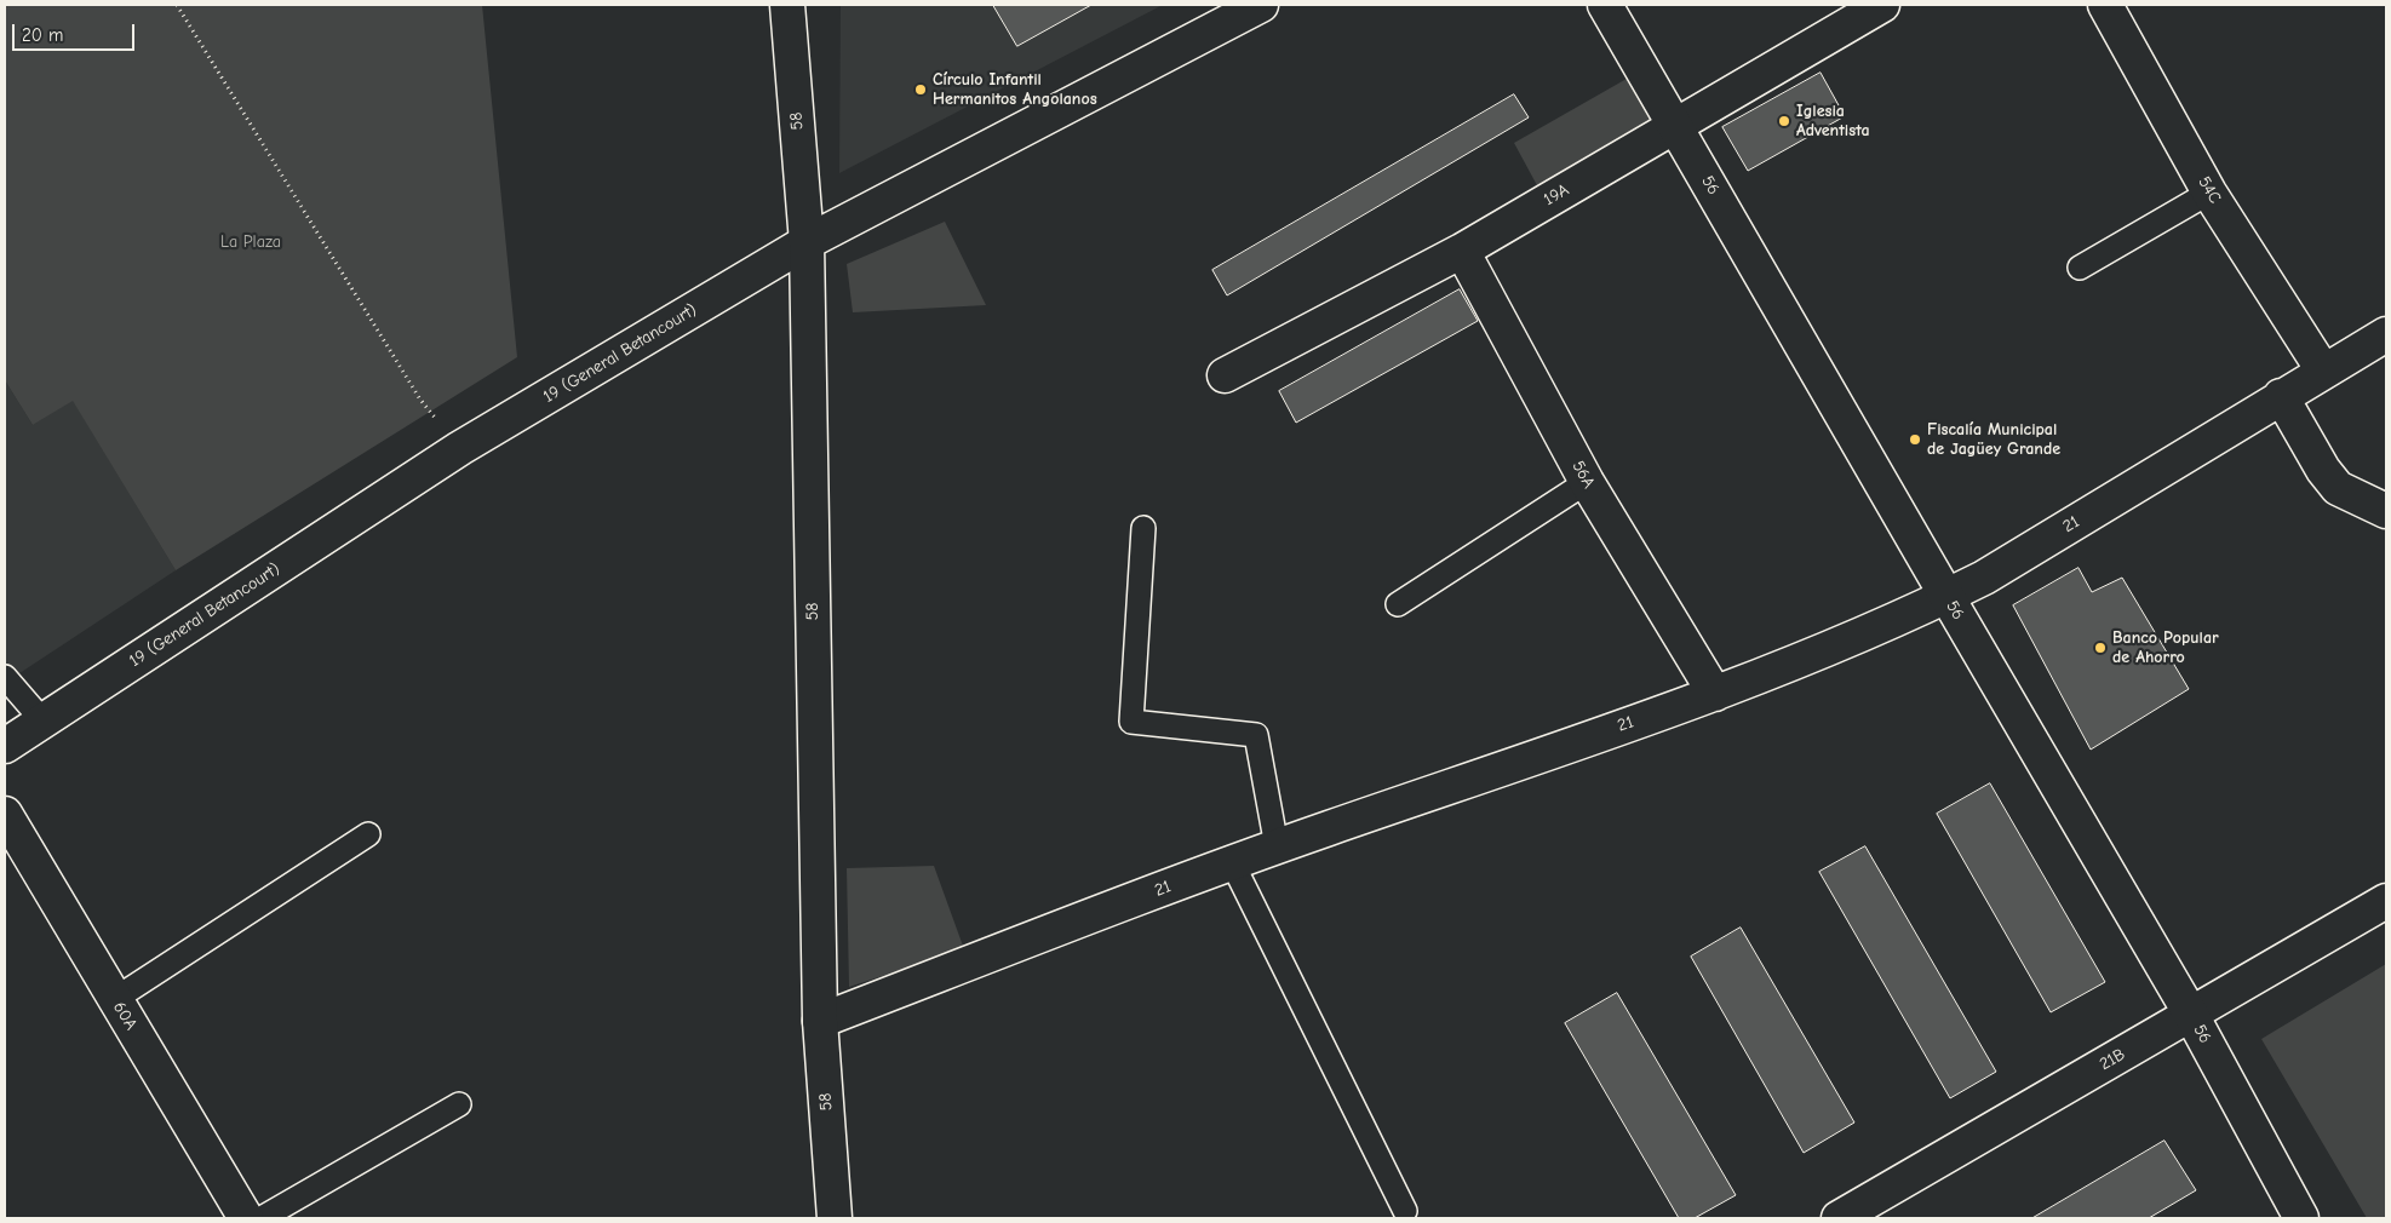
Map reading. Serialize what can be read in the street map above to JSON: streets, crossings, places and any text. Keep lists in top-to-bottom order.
{
  "streets": {
    "street": [
      "58",
      "56",
      "54C",
      "19A",
      "19 (General Betancourt)",
      "56A",
      "21",
      "60A",
      "21B"
    ]
  },
  "crossings": [
    ["58", "19 (General Betancourt)"],
    ["58", "21"],
    ["56", "19A"],
    ["56", "21"],
    ["56", "21B"],
    ["54C", "21"],
    ["19A", "56A"],
    ["56A", "21"]
  ],
  "parks": ["La Plaza"],
  "places": [
    "Círculo Infantil Hermanitos Angolanos",
    "Iglesia Adventista",
    "Fiscalía Municipal de Jagüey Grande",
    "Banco Popular de Ahorro"
  ],
  "scale_bar": "20 m"
}
